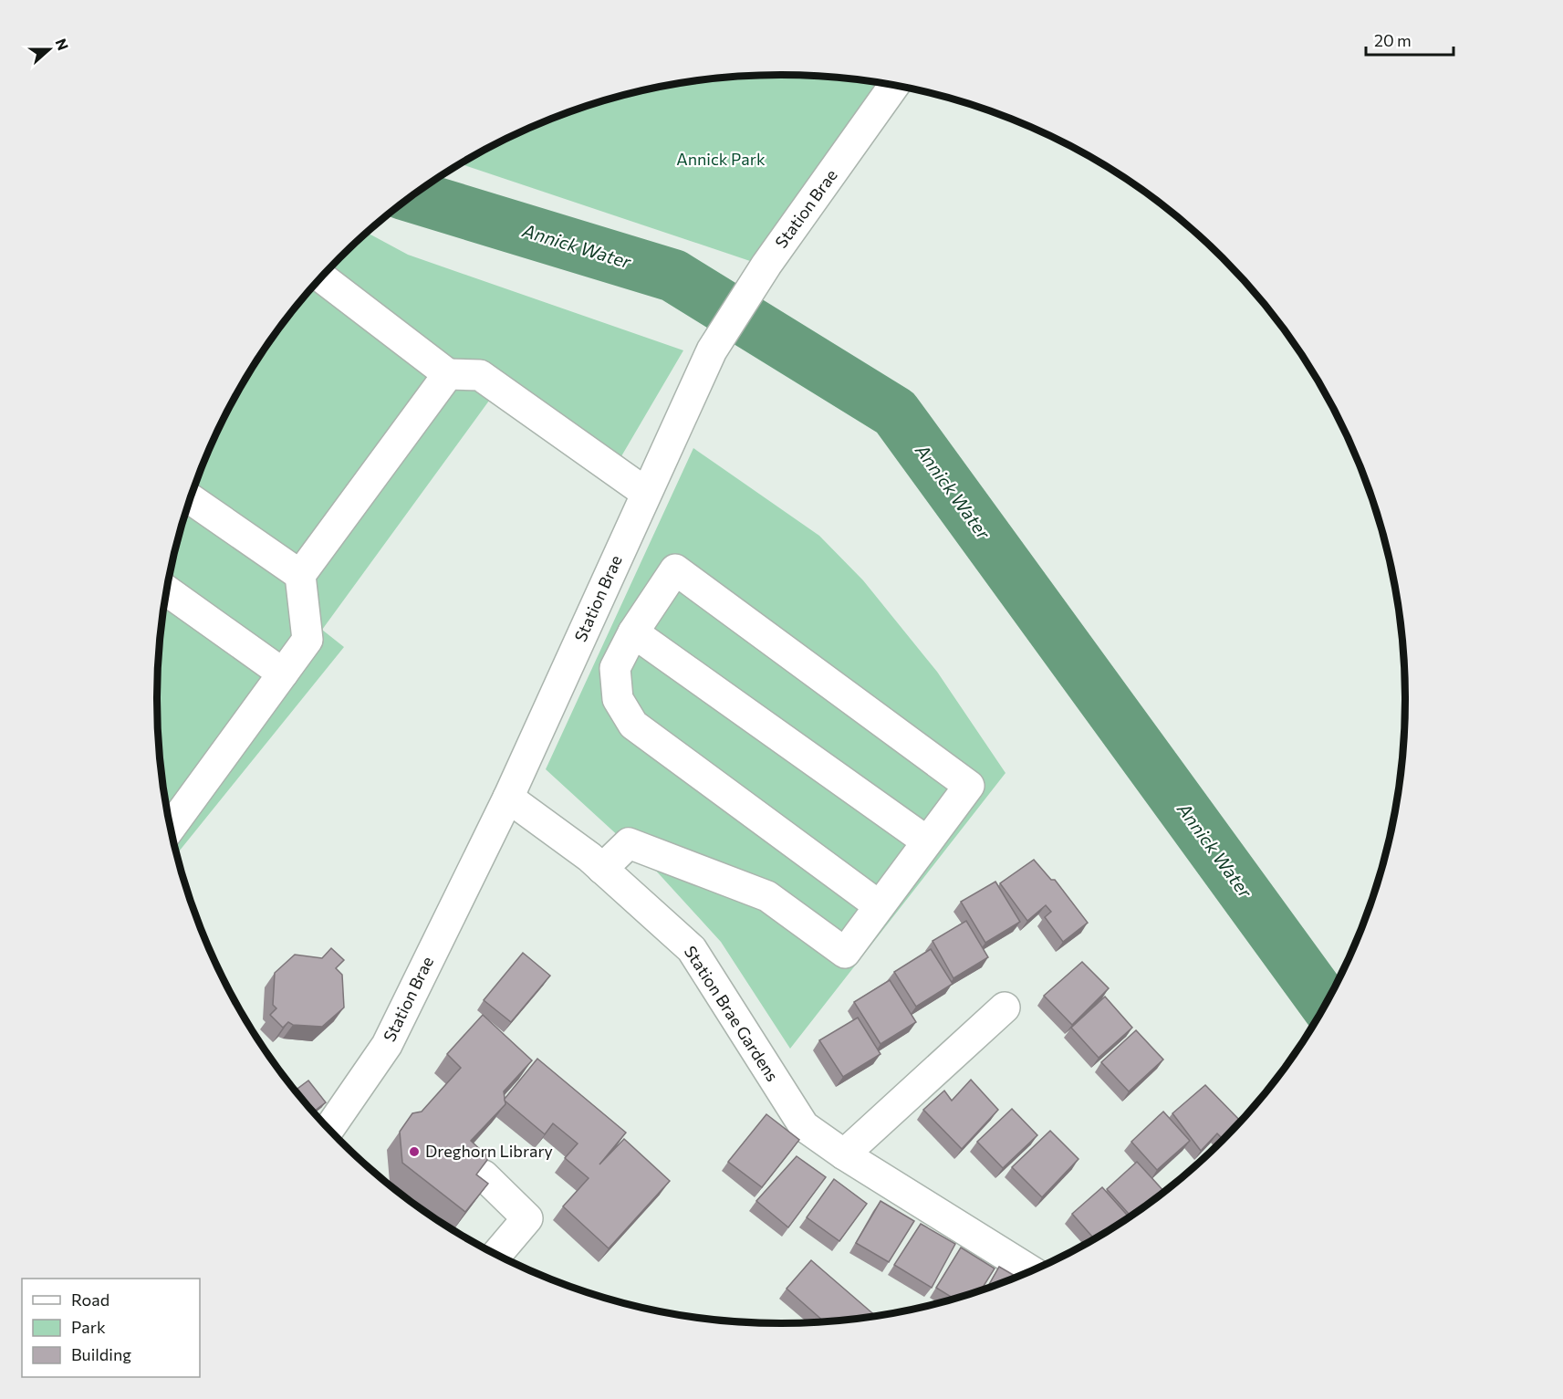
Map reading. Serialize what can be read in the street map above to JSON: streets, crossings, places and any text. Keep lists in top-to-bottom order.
{
  "streets": {
    "street": ["Station Brae", "Station Brae Gardens"]
  },
  "crossings": [
    ["Station Brae", "Station Brae Gardens"]
  ],
  "water": ["Annick Water"],
  "parks": ["Annick Park"],
  "places": ["Dreghorn Library"],
  "legend": ["Road", "Park", "Building"],
  "scale_bar": "20 m",
  "north": "right"
}
